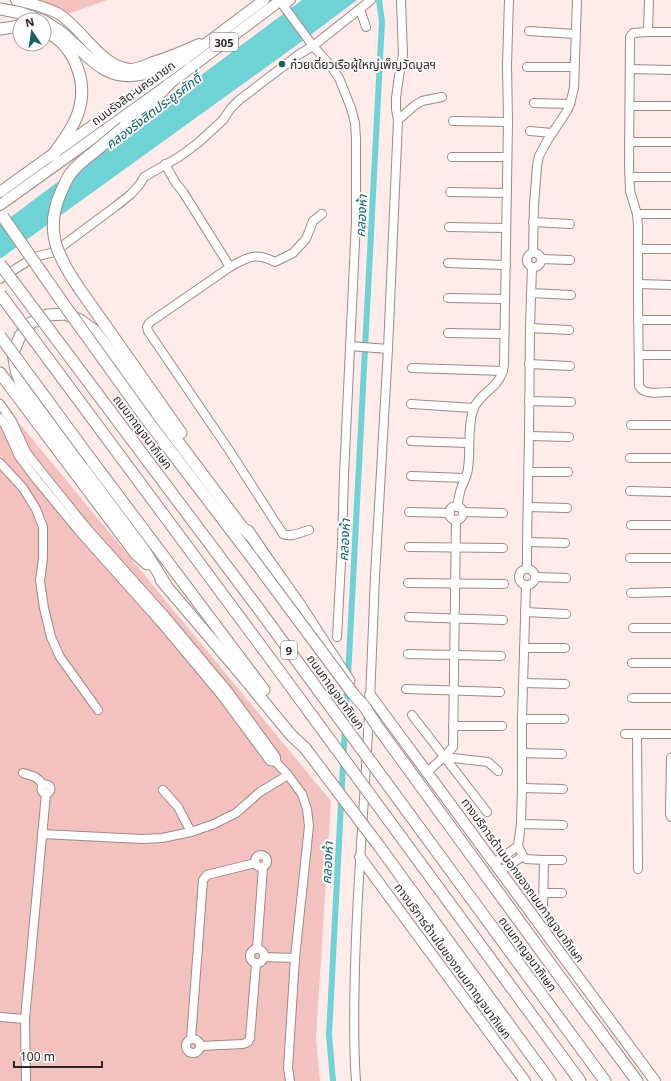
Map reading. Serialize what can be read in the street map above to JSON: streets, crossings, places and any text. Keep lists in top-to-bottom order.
{
  "streets": {
    "highway": ["ถนนกาญจนาภิเษก", "9"],
    "main road": [
      "305",
      "ถนนรังสิต-นครนายก",
      "ทางบริการด้านนอกของถนนกาญจนาภิเษก",
      "ทางบริการด้านในของถนนกาญจนาภิเษก"
    ]
  },
  "water": ["คลองรังสิตประยูรศักดิ์", "คลองห้า"],
  "places": ["ก๋วยเตี๋ยวเรือผู้ใหญ่เพ็ญวัดมูลฯ"],
  "scale_bar": "100 m",
  "north": "top"
}
